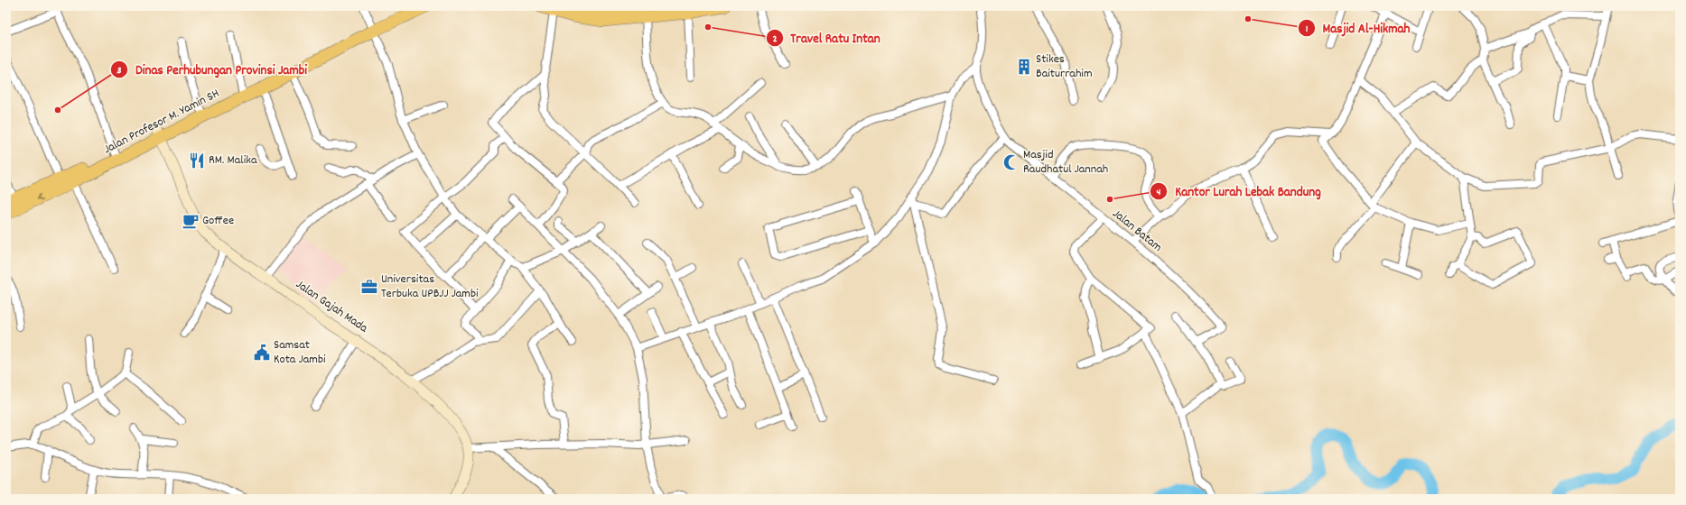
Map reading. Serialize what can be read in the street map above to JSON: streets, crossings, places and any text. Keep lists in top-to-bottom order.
{
  "streets": {
    "highway": ["Jalan Profesor M. Yamin SH"],
    "main road": ["Jalan Gajah Mada"],
    "street": ["Jalan Batam"]
  },
  "crossings": [
    ["Jalan Profesor M. Yamin SH", "Jalan Gajah Mada"]
  ],
  "places": {
    "other": [
      "Masjid Al-Hikmah",
      "Travel Ratu Intan",
      "Dinas Perhubungan Provinsi Jambi",
      "Kantor Lurah Lebak Bandung"
    ],
    "building": ["Stikes Baiturrahim"],
    "restaurant": ["RM. Malika"],
    "mosque": ["Masjid Raudhatul Jannah"],
    "cafe": ["Goffee"],
    "office": ["Universitas Terbuka UPBJJ Jambi"],
    "public building": ["Samsat Kota Jambi"]
  }
}
